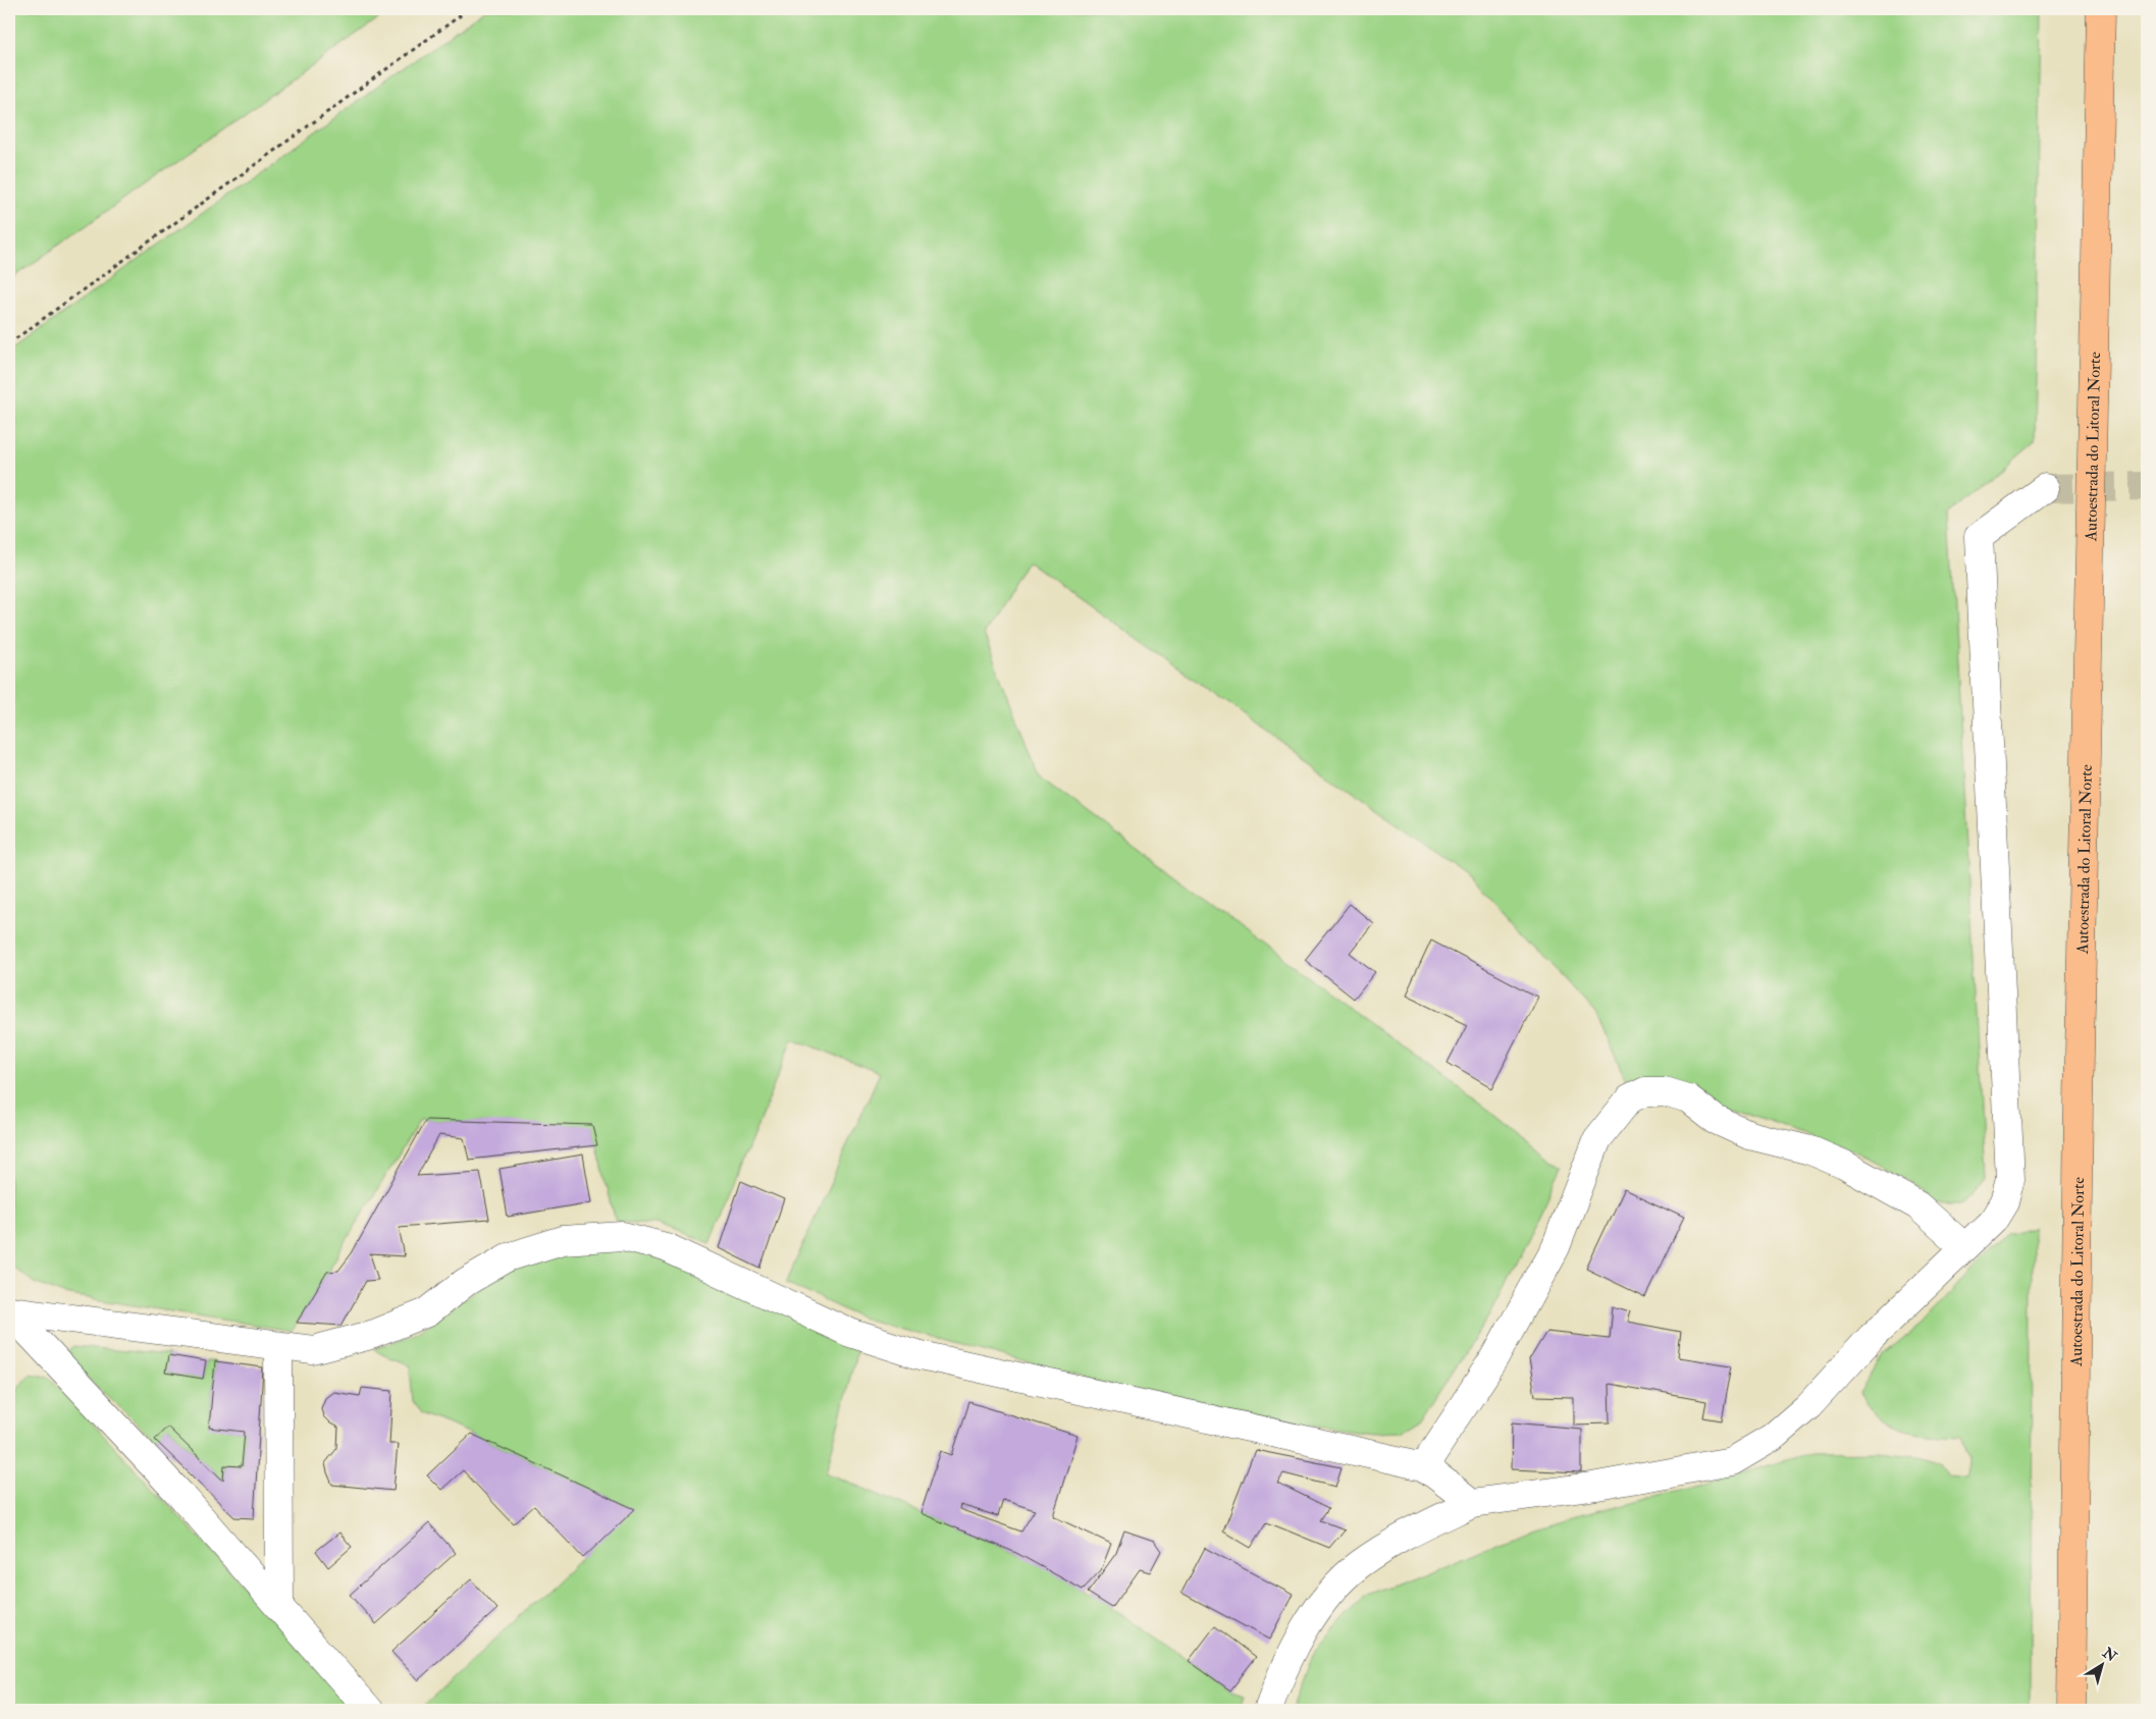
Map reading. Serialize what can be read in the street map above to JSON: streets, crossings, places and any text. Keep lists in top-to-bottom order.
{
  "streets": {
    "highway": ["Autoestrada do Litoral Norte"]
  },
  "north": "top right"
}
